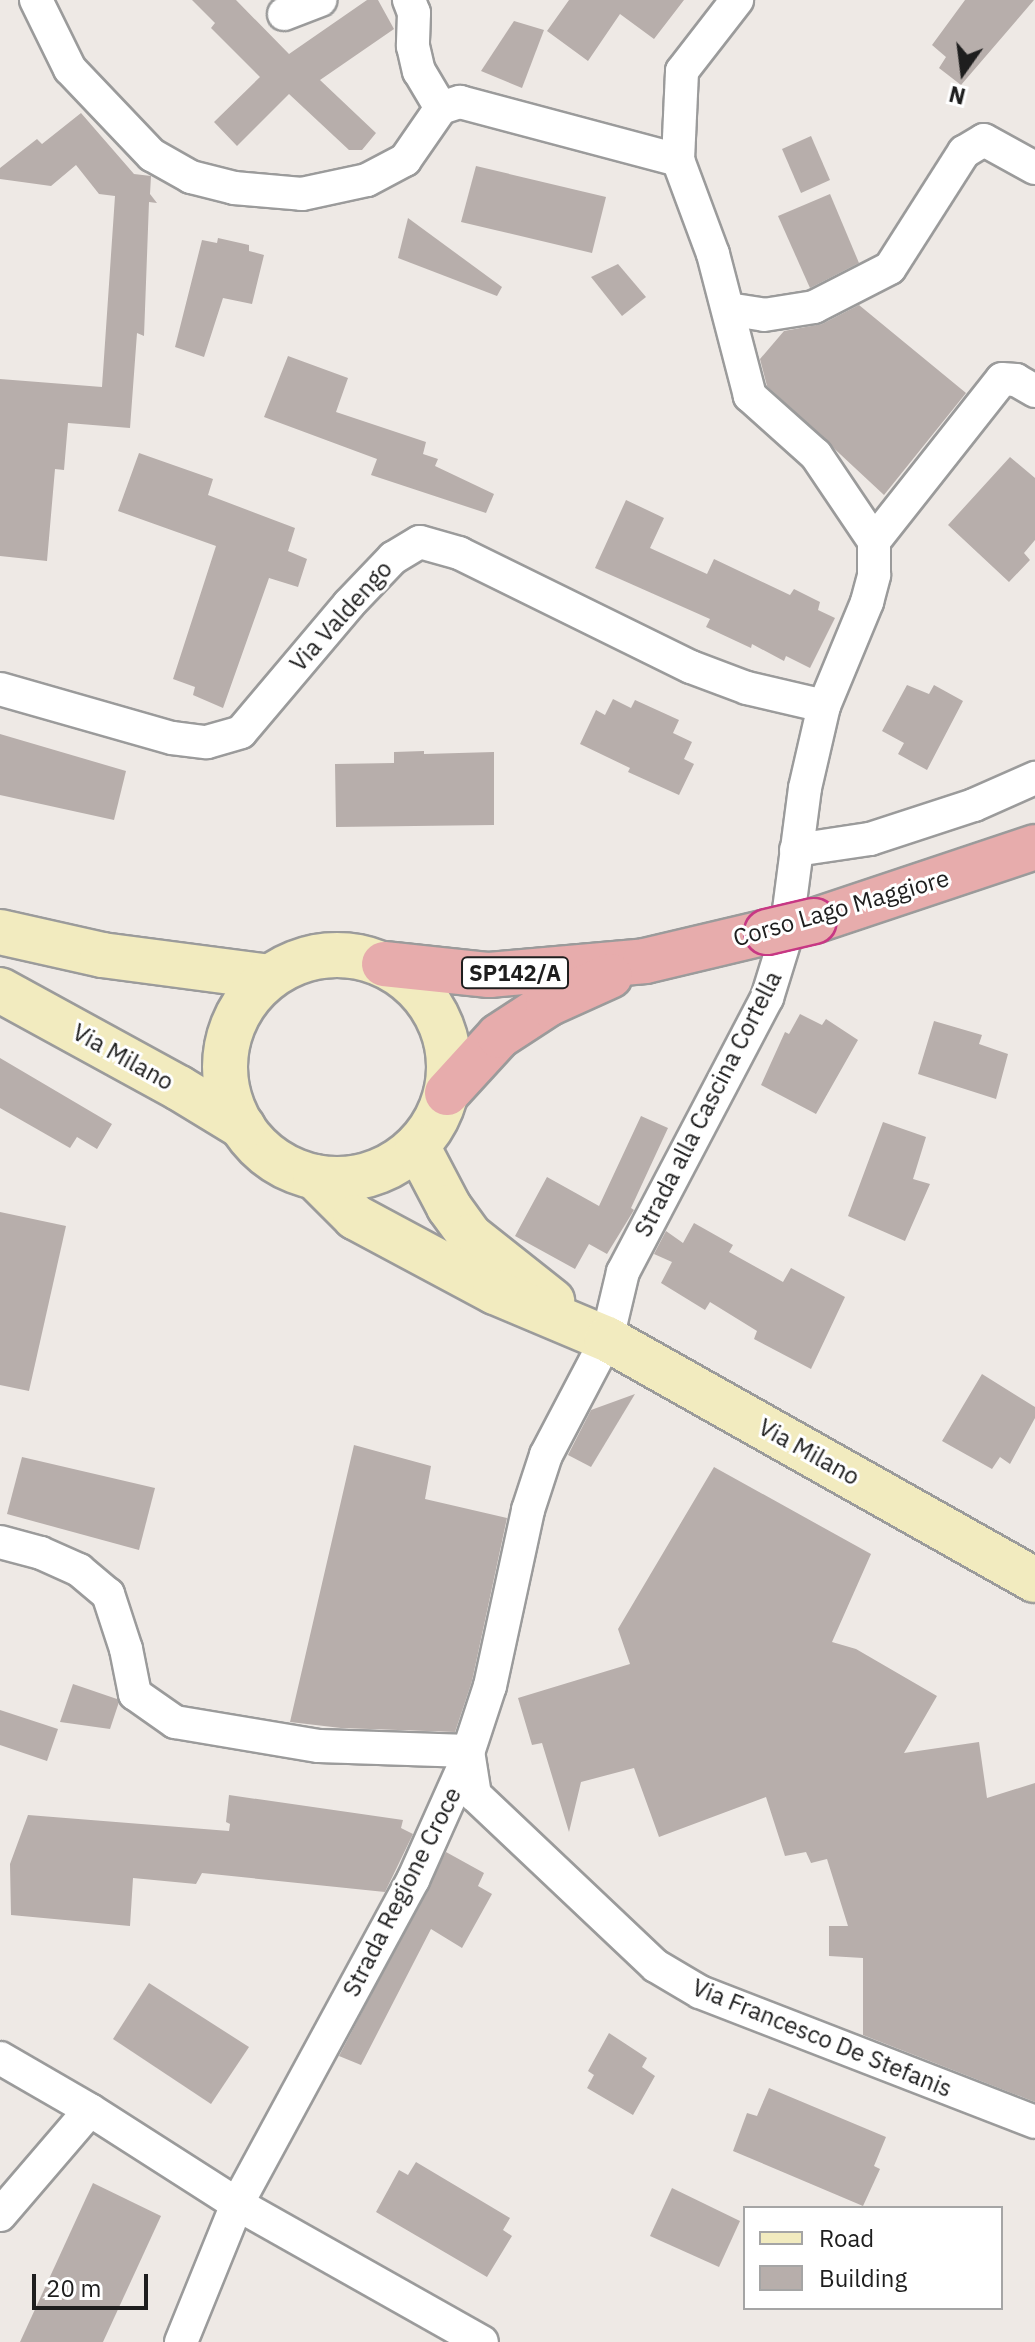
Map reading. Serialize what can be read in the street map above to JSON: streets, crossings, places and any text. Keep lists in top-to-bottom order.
{
  "streets": {
    "highway": ["Corso Lago Maggiore", "SP142/A"],
    "main road": ["Via Milano"],
    "street": [
      "Via Valdengo",
      "Strada alla Cascina Cortella",
      "Strada Regione Croce",
      "Via Francesco De Stefanis"
    ]
  },
  "crossings": [
    ["Via Valdengo", "Strada alla Cascina Cortella"],
    ["Corso Lago Maggiore", "Via Milano"],
    ["Via Milano", "Strada alla Cascina Cortella"],
    ["Via Milano", "Strada Regione Croce"],
    ["Strada alla Cascina Cortella", "Strada Regione Croce"],
    ["Strada Regione Croce", "Via Francesco De Stefanis"]
  ],
  "legend": ["Road", "Building"],
  "scale_bar": "20 m",
  "north": "bottom"
}
